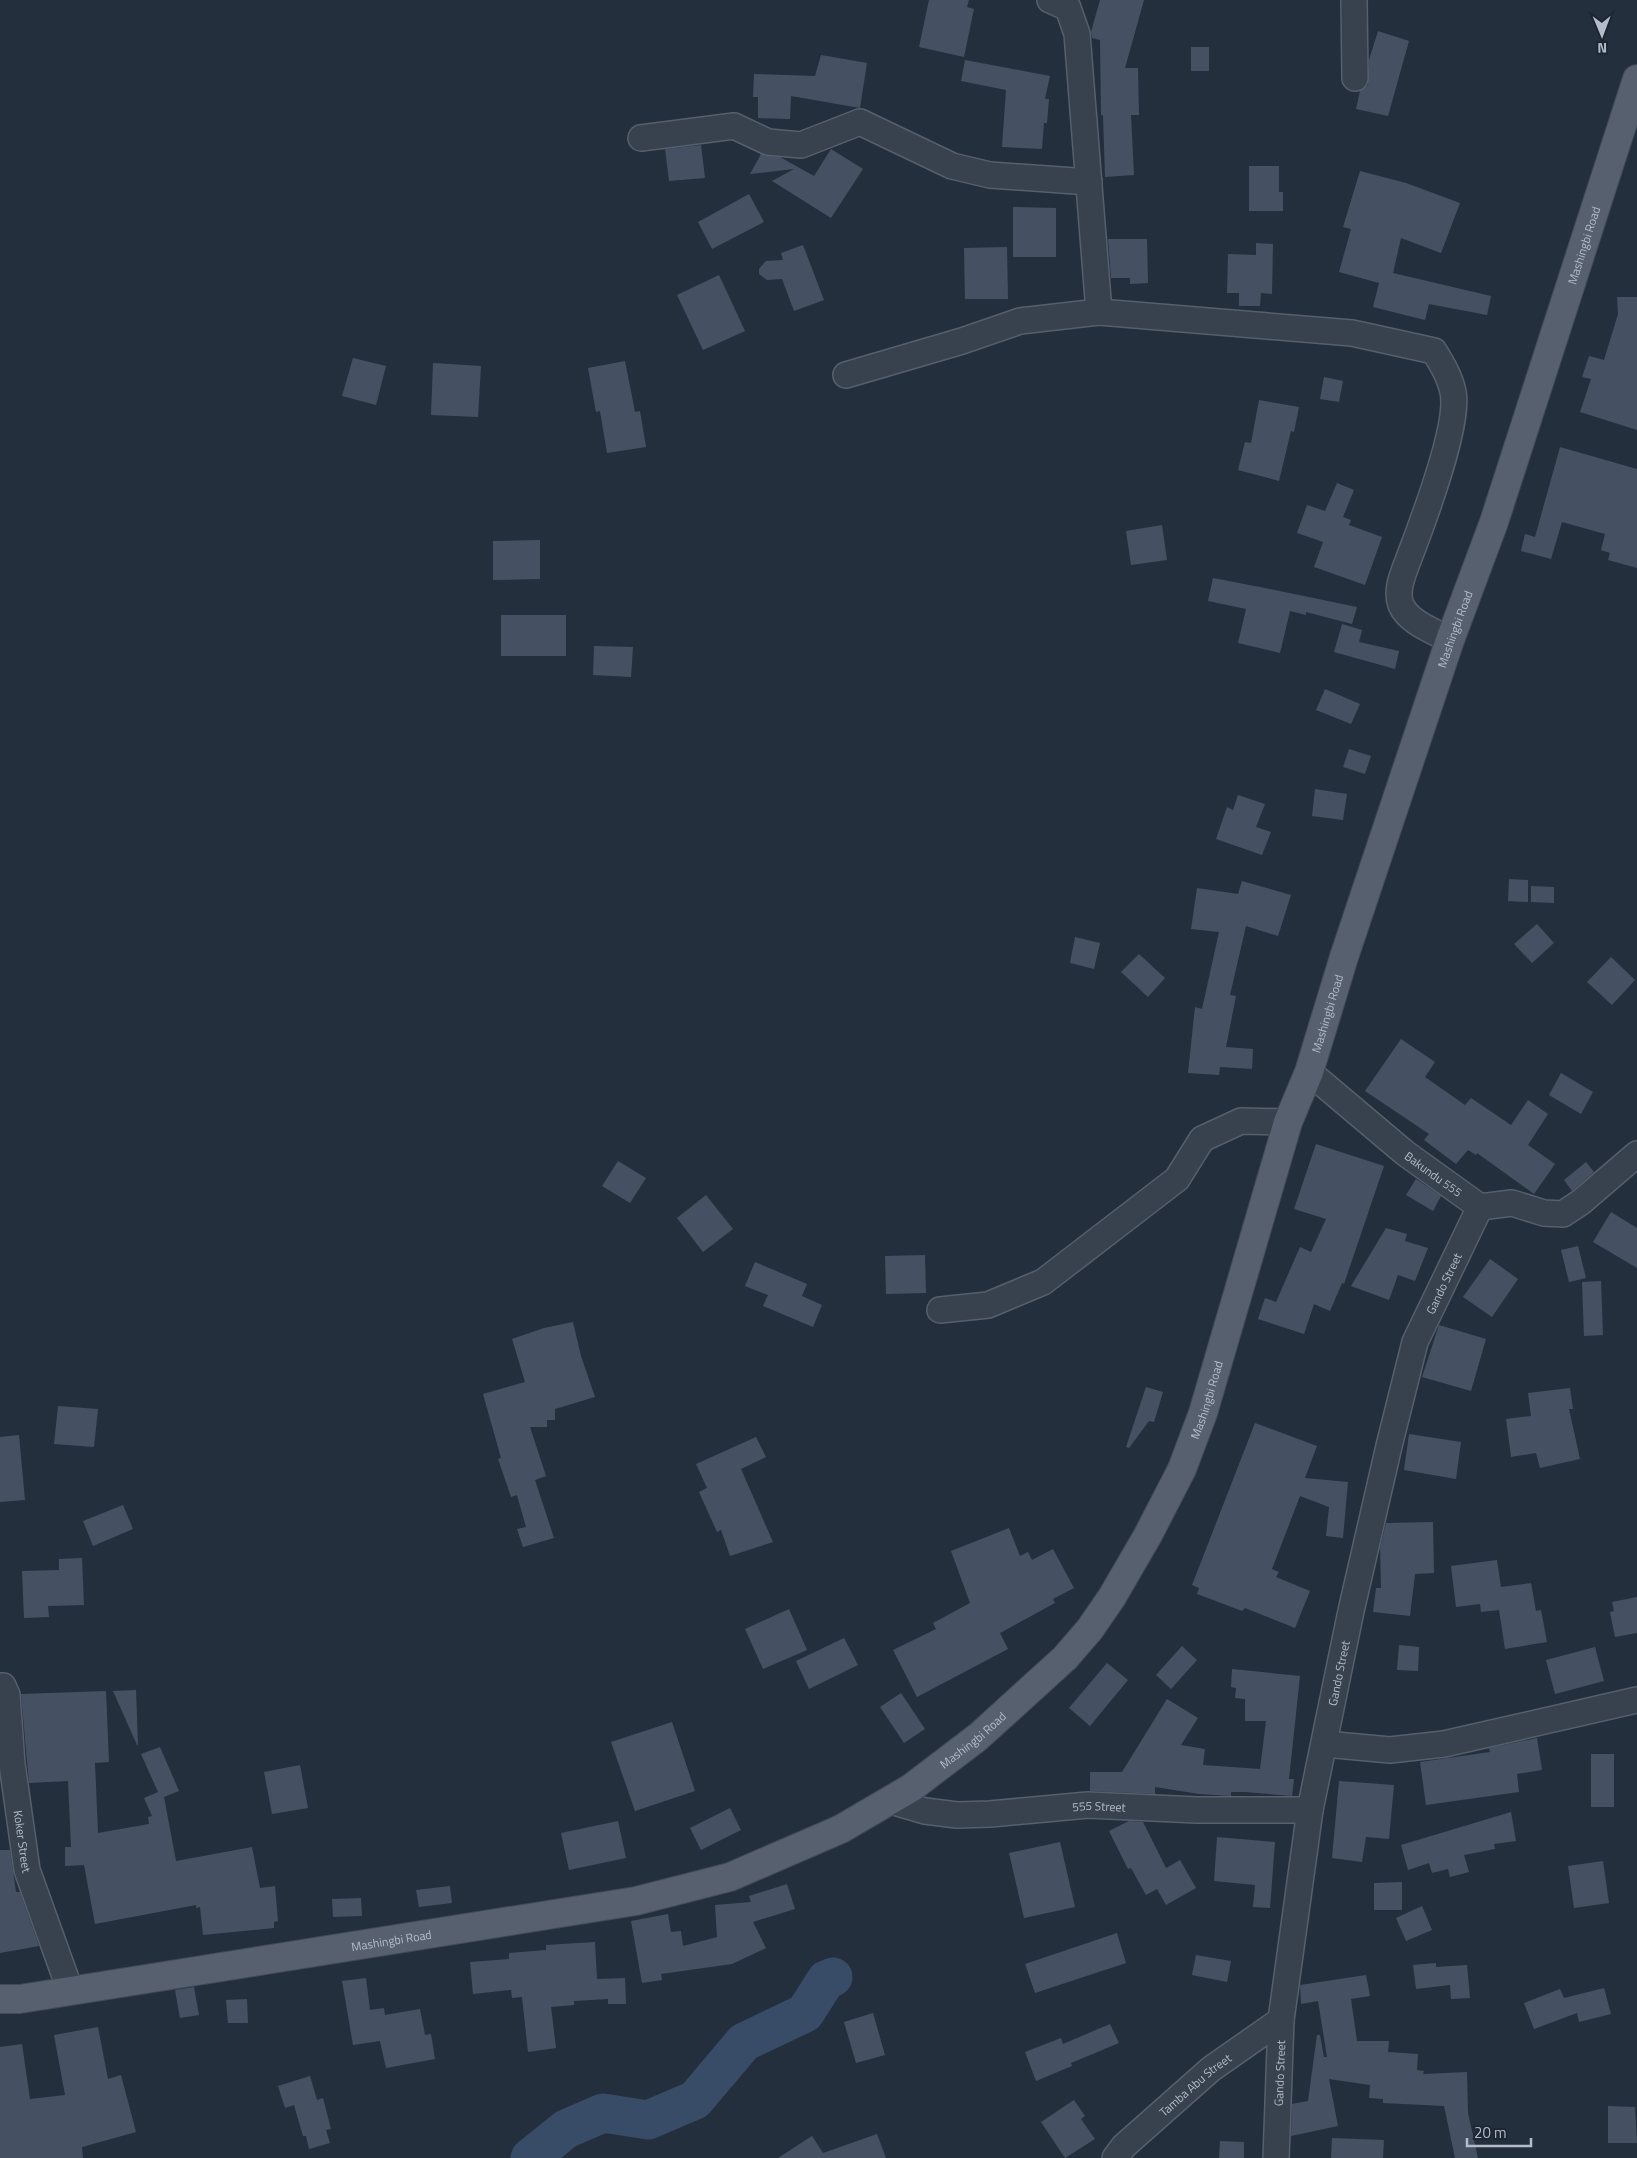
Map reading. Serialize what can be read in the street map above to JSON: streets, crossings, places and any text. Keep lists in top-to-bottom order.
{
  "streets": {
    "main road": ["Mashingbi Road"],
    "street": [
      "Bakundu 555",
      "Gando Street",
      "555 Street",
      "Koker Street",
      "Tamba Abu Street"
    ]
  },
  "crossings": [
    ["Mashingbi Road", "Bakundu 555"],
    ["Mashingbi Road", "555 Street"],
    ["Mashingbi Road", "Koker Street"],
    ["Bakundu 555", "Gando Street"],
    ["Gando Street", "555 Street"],
    ["Gando Street", "Tamba Abu Street"]
  ],
  "scale_bar": "20 m",
  "north": "bottom"
}
